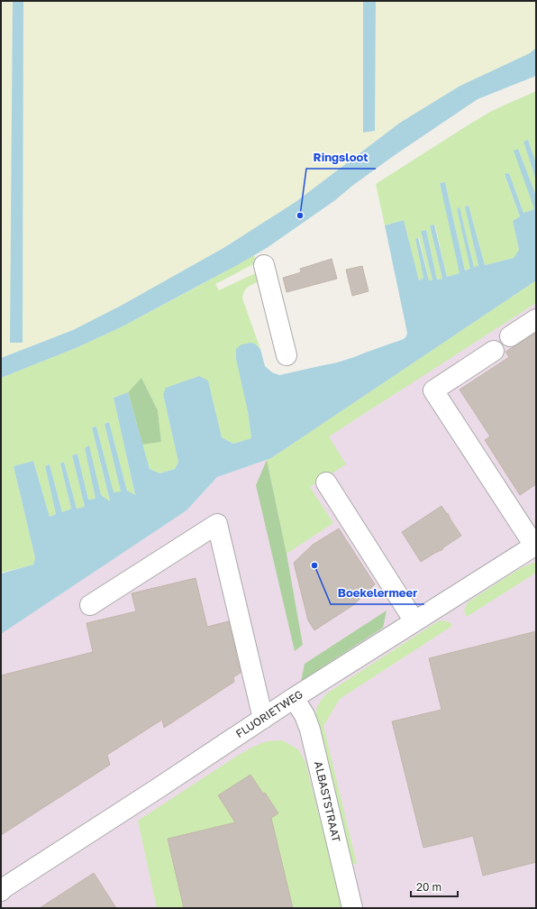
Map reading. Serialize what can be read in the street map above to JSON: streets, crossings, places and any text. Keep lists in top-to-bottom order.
{
  "streets": {
    "street": ["FLUORIETWEG", "ALBASTSTRAAT"]
  },
  "crossings": [
    ["FLUORIETWEG", "ALBASTSTRAAT"]
  ],
  "places": ["Ringsloot", "Boekelermeer"],
  "scale_bar": "20 m"
}
